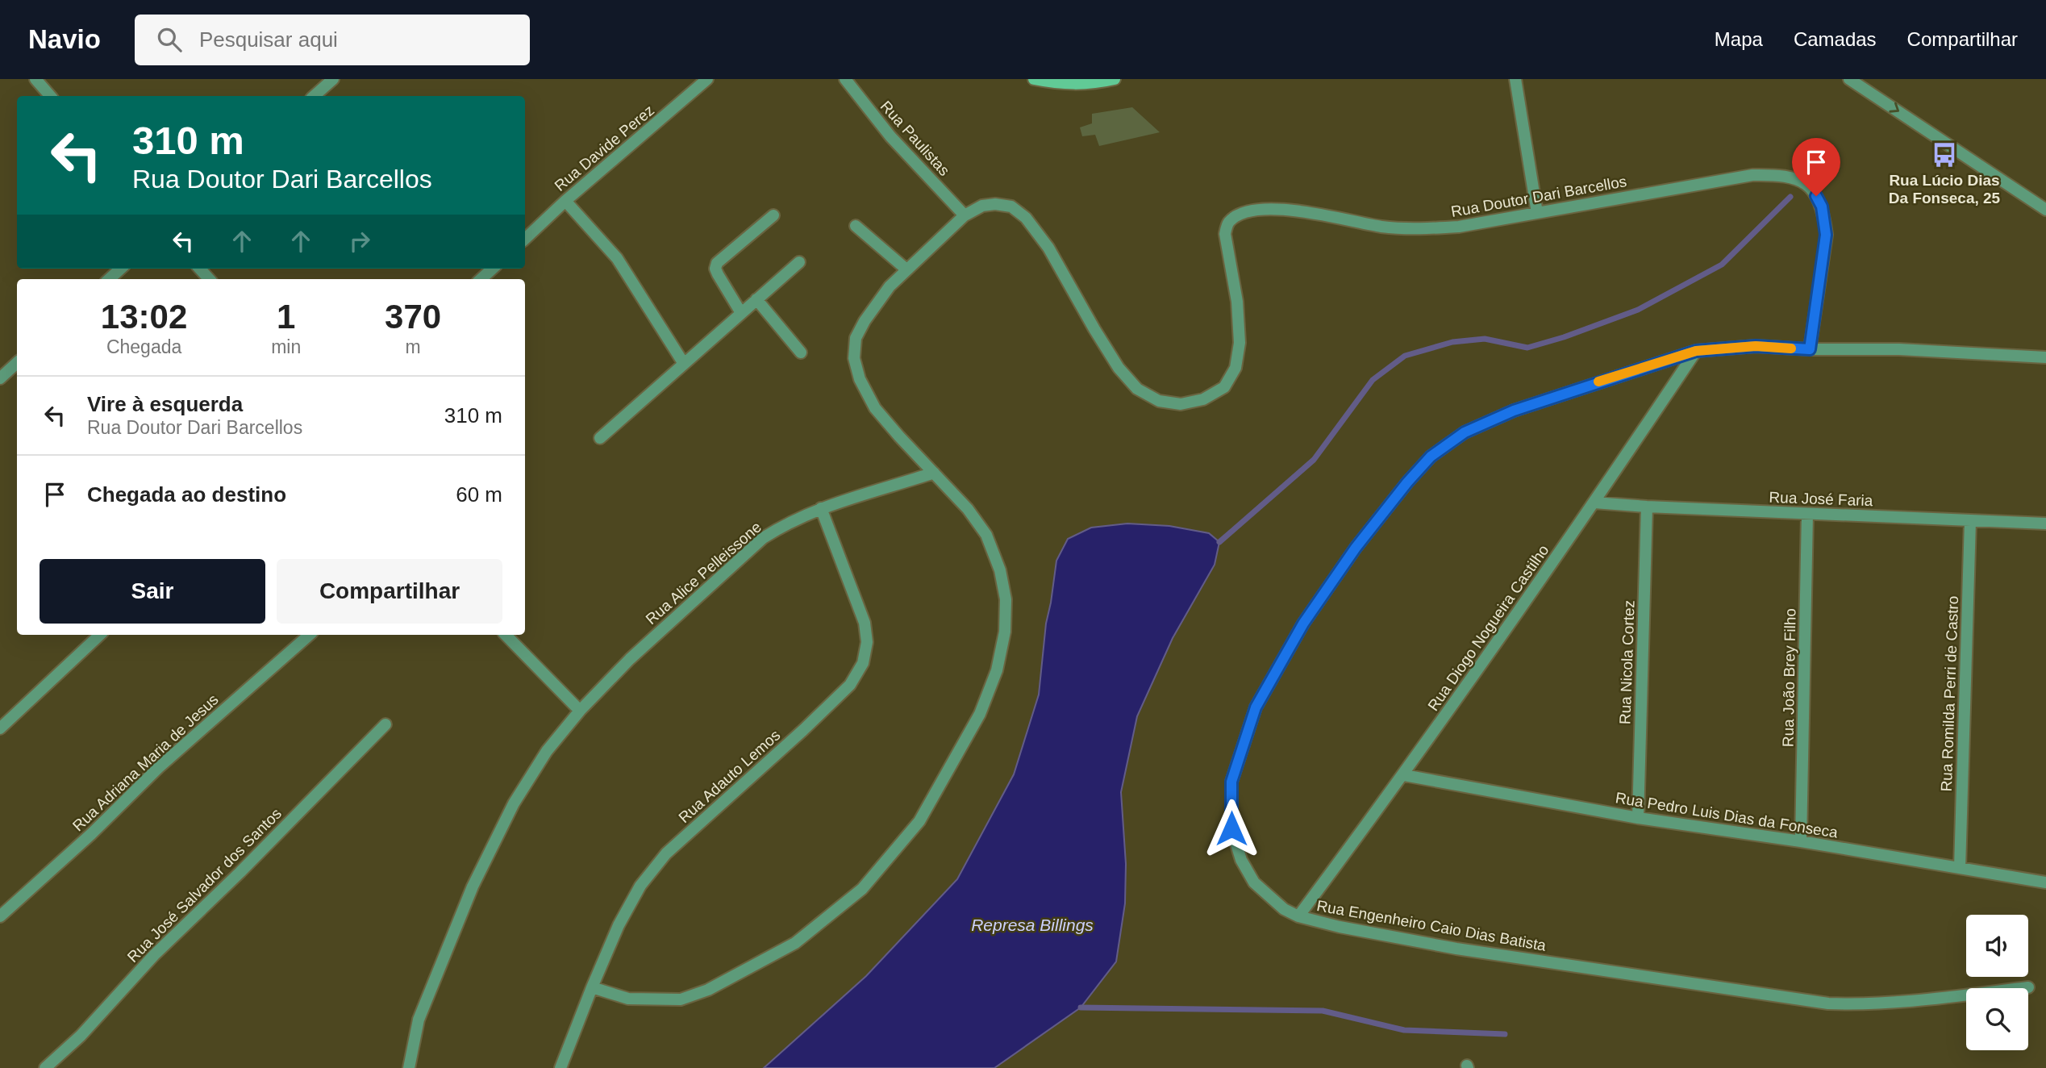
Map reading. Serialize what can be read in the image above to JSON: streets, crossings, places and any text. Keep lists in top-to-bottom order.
{
  "streets": {
    "street": [
      "Rua Paulistas",
      "Rua Davide Perez",
      "Rua Doutor Dari Barcellos",
      "Rua José Faria",
      "Rua Alice Pelleissone",
      "Rua Diogo Nogueira Castilho",
      "Rua Nicola Cortez",
      "Rua João Brey Filho",
      "Rua Romilda Perri de Castro",
      "Rua Adriana Maria de Jesus",
      "Rua Adauto Lemos",
      "Rua Pedro Luis Dias da Fonseca",
      "Rua José Salvador dos Santos",
      "Rua Engenheiro Caio Dias Batista"
    ]
  },
  "crossings": [
    ["Rua Paulistas", "Rua Doutor Dari Barcellos"],
    ["Rua Doutor Dari Barcellos", "Rua Alice Pelleissone"],
    ["Rua Doutor Dari Barcellos", "Rua Adauto Lemos"],
    ["Rua Doutor Dari Barcellos", "Rua Engenheiro Caio Dias Batista"],
    ["Rua José Faria", "Rua Diogo Nogueira Castilho"],
    ["Rua José Faria", "Rua Nicola Cortez"],
    ["Rua José Faria", "Rua João Brey Filho"],
    ["Rua José Faria", "Rua Romilda Perri de Castro"],
    ["Rua Alice Pelleissone", "Rua Adauto Lemos"],
    ["Rua Diogo Nogueira Castilho", "Rua Pedro Luis Dias da Fonseca"],
    ["Rua Diogo Nogueira Castilho", "Rua Engenheiro Caio Dias Batista"],
    ["Rua Nicola Cortez", "Rua Pedro Luis Dias da Fonseca"],
    ["Rua João Brey Filho", "Rua Pedro Luis Dias da Fonseca"],
    ["Rua Romilda Perri de Castro", "Rua Pedro Luis Dias da Fonseca"]
  ],
  "water": ["Represa Billings"],
  "places": {
    "bus stop": ["Rua Lúcio Dias Da Fonseca, 25"]
  },
  "page": {
    "header": "Navio",
    "search": "Pesquisar aqui",
    "nav": ["Mapa", "Camadas", "Compartilhar"],
    "turn": ["310 m", "Rua Doutor Dari Barcellos"],
    "eta": [
      "13:02",
      "Chegada",
      "1",
      "min",
      "370",
      "m"
    ],
    "list": [
      {
        "name": "Vire à esquerda",
        "note": "Rua Doutor Dari Barcellos",
        "value": "310 m"
      },
      {
        "name": "Chegada ao destino",
        "value": "60 m"
      }
    ],
    "buttons": ["Sair", "Compartilhar"]
  }
}
